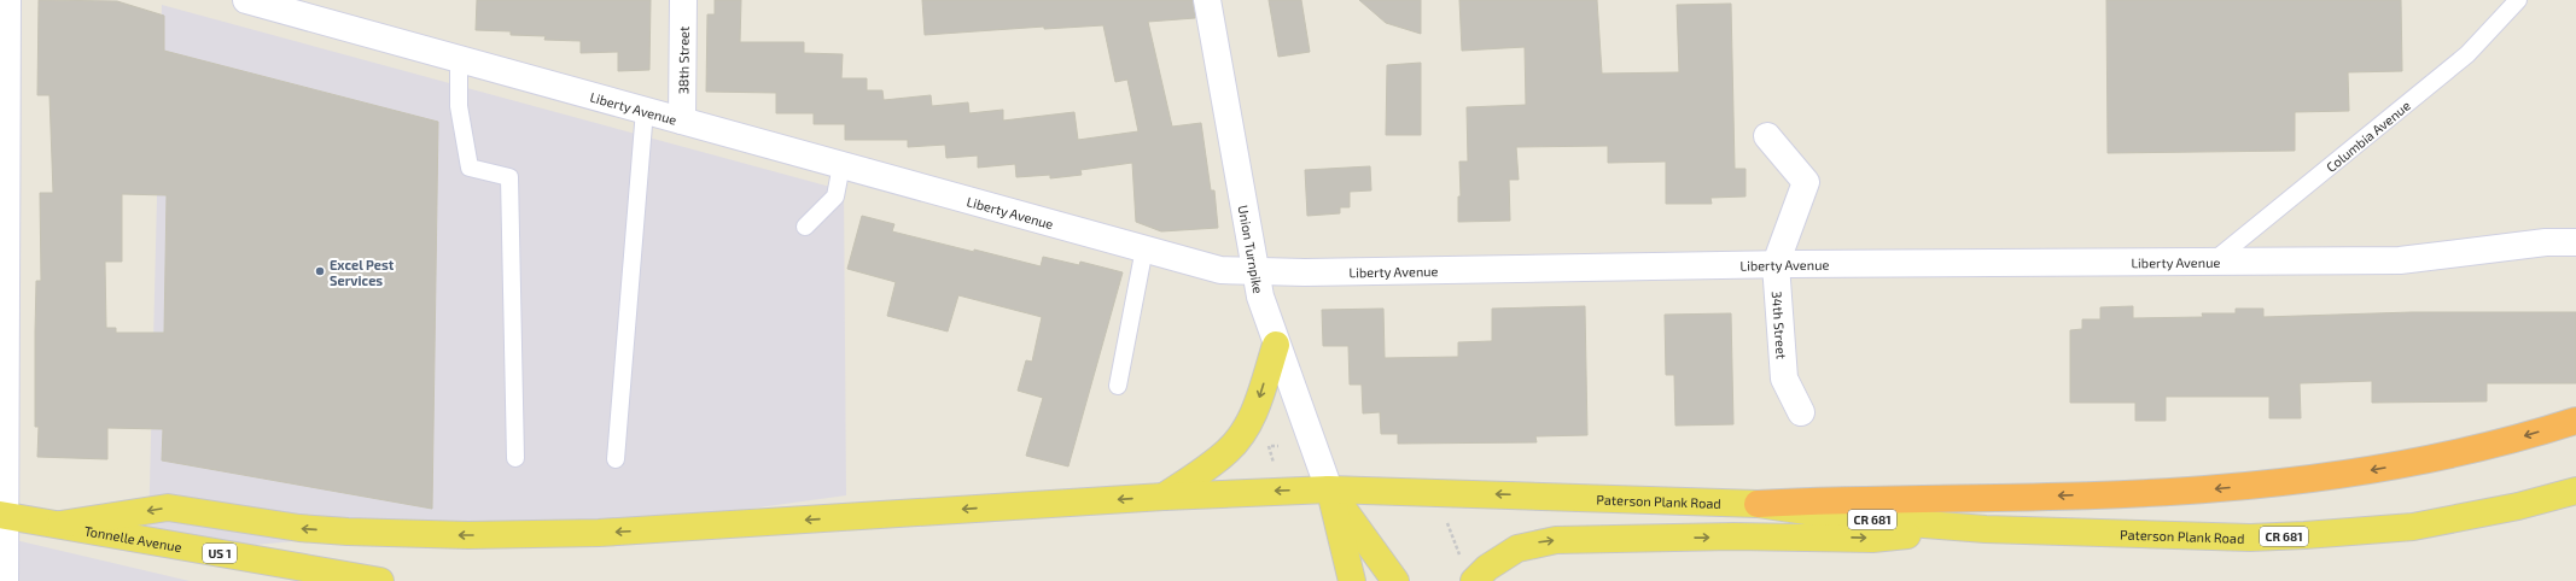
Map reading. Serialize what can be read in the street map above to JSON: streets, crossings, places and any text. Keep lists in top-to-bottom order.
{
  "streets": {
    "main road": [
      "Paterson Plank Road",
      "CR 681",
      "Tonnelle Avenue",
      "US 1"
    ],
    "street": [
      "38th Street",
      "Liberty Avenue",
      "Union Turnpike",
      "34th Street"
    ],
    "lane": ["Columbia Avenue"]
  },
  "crossings": [
    ["38th Street", "Liberty Avenue"],
    ["Liberty Avenue", "Columbia Avenue"],
    ["Liberty Avenue", "Union Turnpike"],
    ["Liberty Avenue", "34th Street"],
    ["Union Turnpike", "Paterson Plank Road"],
    ["Paterson Plank Road", "Tonnelle Avenue"]
  ],
  "places": ["Excel Pest Services"]
}
